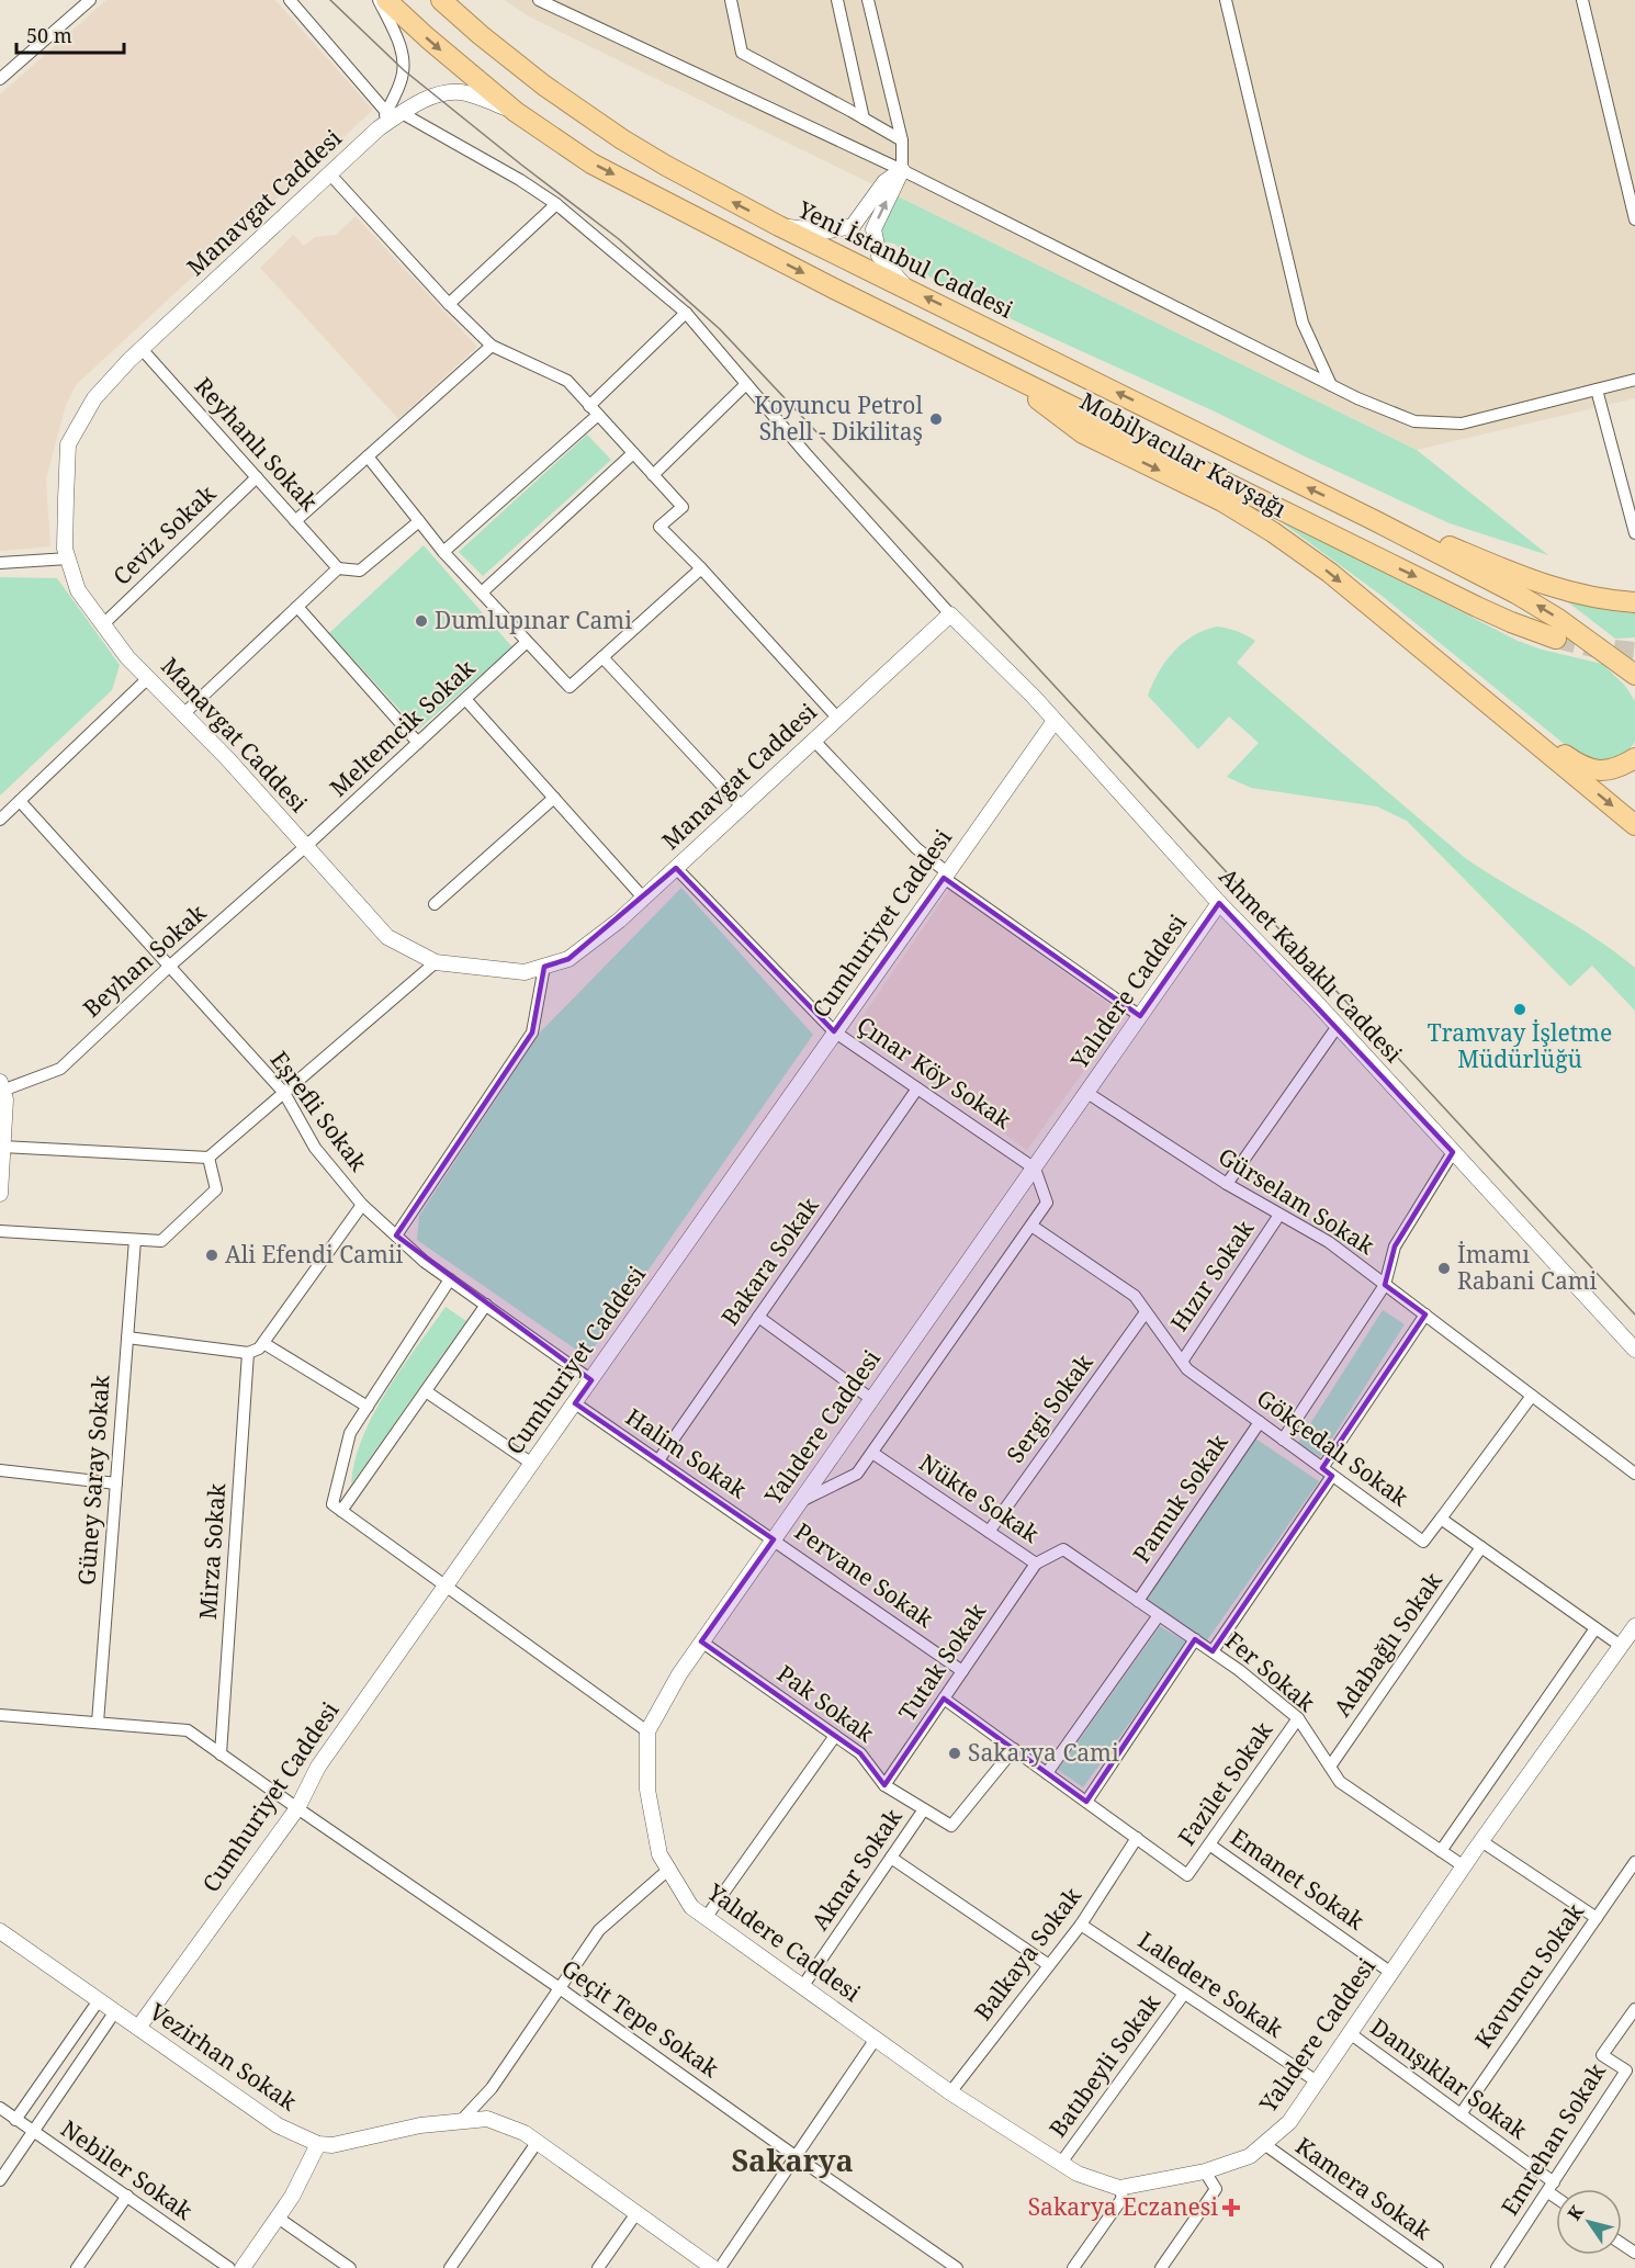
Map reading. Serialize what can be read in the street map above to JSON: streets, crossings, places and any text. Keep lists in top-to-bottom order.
{
  "streets": {
    "highway": ["Yeni İstanbul Caddesi", "Mobilyacılar Kavşağı"],
    "street": [
      "Manavgat Caddesi",
      "Reyhanlı Sokak",
      "Ceviz Sokak",
      "Meltemcik Sokak",
      "Cumhuriyet Caddesi",
      "Beyhan Sokak",
      "Ahmet Kabaklı Caddesi",
      "Yalıdere Caddesi",
      "Çınar Köy Sokak",
      "Eşrefli Sokak",
      "Gürselam Sokak",
      "Bakara Sokak",
      "Hızır Sokak",
      "Sergi Sokak",
      "Gökçedalı Sokak",
      "Halim Sokak",
      "Güney Saray Sokak",
      "Nükte Sokak",
      "Pamuk Sokak",
      "Mirza Sokak",
      "Pervane Sokak",
      "Adabağlı Sokak",
      "Tutak Sokak",
      "Fer Sokak",
      "Pak Sokak",
      "Fazilet Sokak",
      "Aknar Sokak",
      "Emanet Sokak",
      "Balkaya Sokak",
      "Kavuncu Sokak",
      "Laledere Sokak",
      "Geçit Tepe Sokak",
      "Vezirhan Sokak",
      "Batıbeyli Sokak",
      "Danışıklar Sokak",
      "Emrehan Sokak",
      "Nebiler Sokak",
      "Kamera Sokak"
    ]
  },
  "crossings": [
    ["Manavgat Caddesi", "Reyhanlı Sokak"],
    ["Manavgat Caddesi", "Ceviz Sokak"],
    ["Manavgat Caddesi", "Meltemcik Sokak"],
    ["Manavgat Caddesi", "Beyhan Sokak"],
    ["Manavgat Caddesi", "Ahmet Kabaklı Caddesi"],
    ["Manavgat Caddesi", "Çınar Köy Sokak"],
    ["Reyhanlı Sokak", "Ceviz Sokak"],
    ["Meltemcik Sokak", "Beyhan Sokak"],
    ["Cumhuriyet Caddesi", "Ahmet Kabaklı Caddesi"],
    ["Cumhuriyet Caddesi", "Çınar Köy Sokak"],
    ["Cumhuriyet Caddesi", "Eşrefli Sokak"],
    ["Cumhuriyet Caddesi", "Halim Sokak"],
    ["Cumhuriyet Caddesi", "Geçit Tepe Sokak"],
    ["Cumhuriyet Caddesi", "Vezirhan Sokak"],
    ["Beyhan Sokak", "Eşrefli Sokak"],
    ["Ahmet Kabaklı Caddesi", "Yalıdere Caddesi"],
    ["Yalıdere Caddesi", "Çınar Köy Sokak"],
    ["Yalıdere Caddesi", "Gürselam Sokak"],
    ["Yalıdere Caddesi", "Halim Sokak"],
    ["Yalıdere Caddesi", "Pervane Sokak"],
    ["Yalıdere Caddesi", "Fer Sokak"],
    ["Yalıdere Caddesi", "Pak Sokak"],
    ["Yalıdere Caddesi", "Aknar Sokak"],
    ["Yalıdere Caddesi", "Emanet Sokak"],
    ["Yalıdere Caddesi", "Balkaya Sokak"],
    ["Yalıdere Caddesi", "Laledere Sokak"],
    ["Yalıdere Caddesi", "Batıbeyli Sokak"],
    ["Yalıdere Caddesi", "Danışıklar Sokak"],
    ["Yalıdere Caddesi", "Kamera Sokak"],
    ["Çınar Köy Sokak", "Bakara Sokak"],
    ["Gürselam Sokak", "Hızır Sokak"],
    ["Bakara Sokak", "Halim Sokak"],
    ["Hızır Sokak", "Gökçedalı Sokak"],
    ["Sergi Sokak", "Gökçedalı Sokak"],
    ["Sergi Sokak", "Nükte Sokak"],
    ["Gökçedalı Sokak", "Pamuk Sokak"],
    ["Halim Sokak", "Pervane Sokak"],
    ["Güney Saray Sokak", "Geçit Tepe Sokak"],
    ["Nükte Sokak", "Tutak Sokak"],
    ["Nükte Sokak", "Fer Sokak"],
    ["Pamuk Sokak", "Fer Sokak"],
    ["Mirza Sokak", "Geçit Tepe Sokak"],
    ["Pervane Sokak", "Tutak Sokak"],
    ["Adabağlı Sokak", "Fer Sokak"],
    ["Tutak Sokak", "Pak Sokak"],
    ["Fer Sokak", "Fazilet Sokak"],
    ["Pak Sokak", "Aknar Sokak"],
    ["Fazilet Sokak", "Emanet Sokak"],
    ["Fazilet Sokak", "Balkaya Sokak"],
    ["Balkaya Sokak", "Laledere Sokak"],
    ["Kavuncu Sokak", "Danışıklar Sokak"],
    ["Laledere Sokak", "Batıbeyli Sokak"],
    ["Danışıklar Sokak", "Emrehan Sokak"]
  ],
  "districts": ["Sakarya"],
  "places": {
    "other": [
      "Koyuncu Petrol Shell - Dikilitaş",
      "Dumlupınar Cami",
      "Tramvay İşletme Müdürlüğü",
      "Ali Efendi Camii",
      "İmamı Rabani Cami",
      "Sakarya Cami"
    ],
    "health": ["Sakarya Eczanesi"]
  },
  "scale_bar": "50 m",
  "north": "top left"
}
